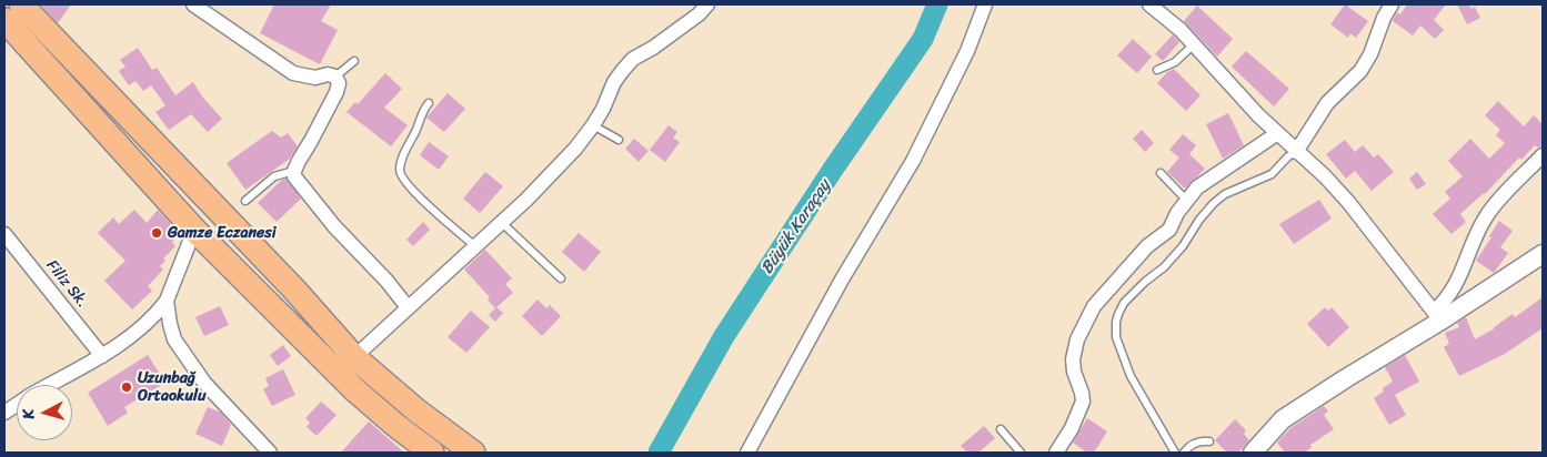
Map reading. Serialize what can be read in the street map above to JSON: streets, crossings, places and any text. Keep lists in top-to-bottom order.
{
  "streets": {
    "street": ["Filiz Sk."]
  },
  "water": ["Büyük Karaçay"],
  "places": ["Gamze Eczanesi", "Uzunbağ Ortaokulu"],
  "north": "left"
}
